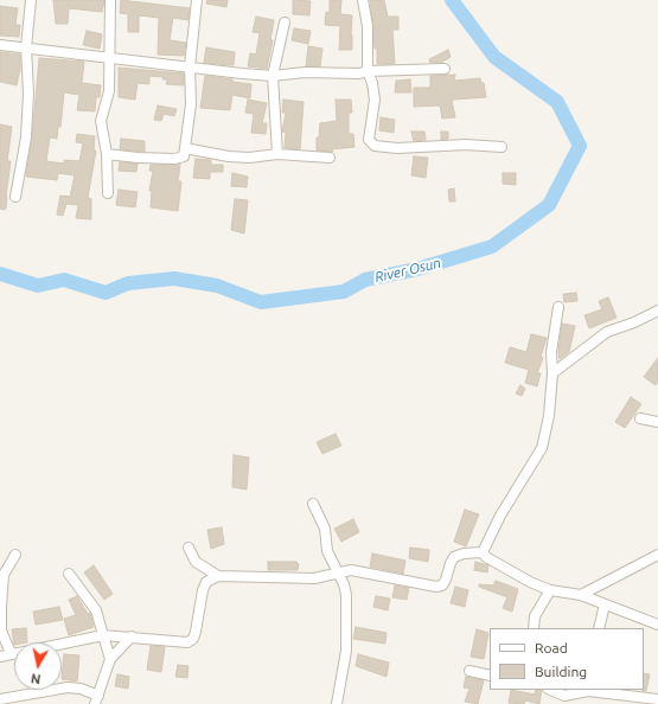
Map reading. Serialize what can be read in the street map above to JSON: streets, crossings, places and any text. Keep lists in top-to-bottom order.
{
  "water": ["River Osun"],
  "legend": ["Road", "Building"],
  "north": "bottom"
}
